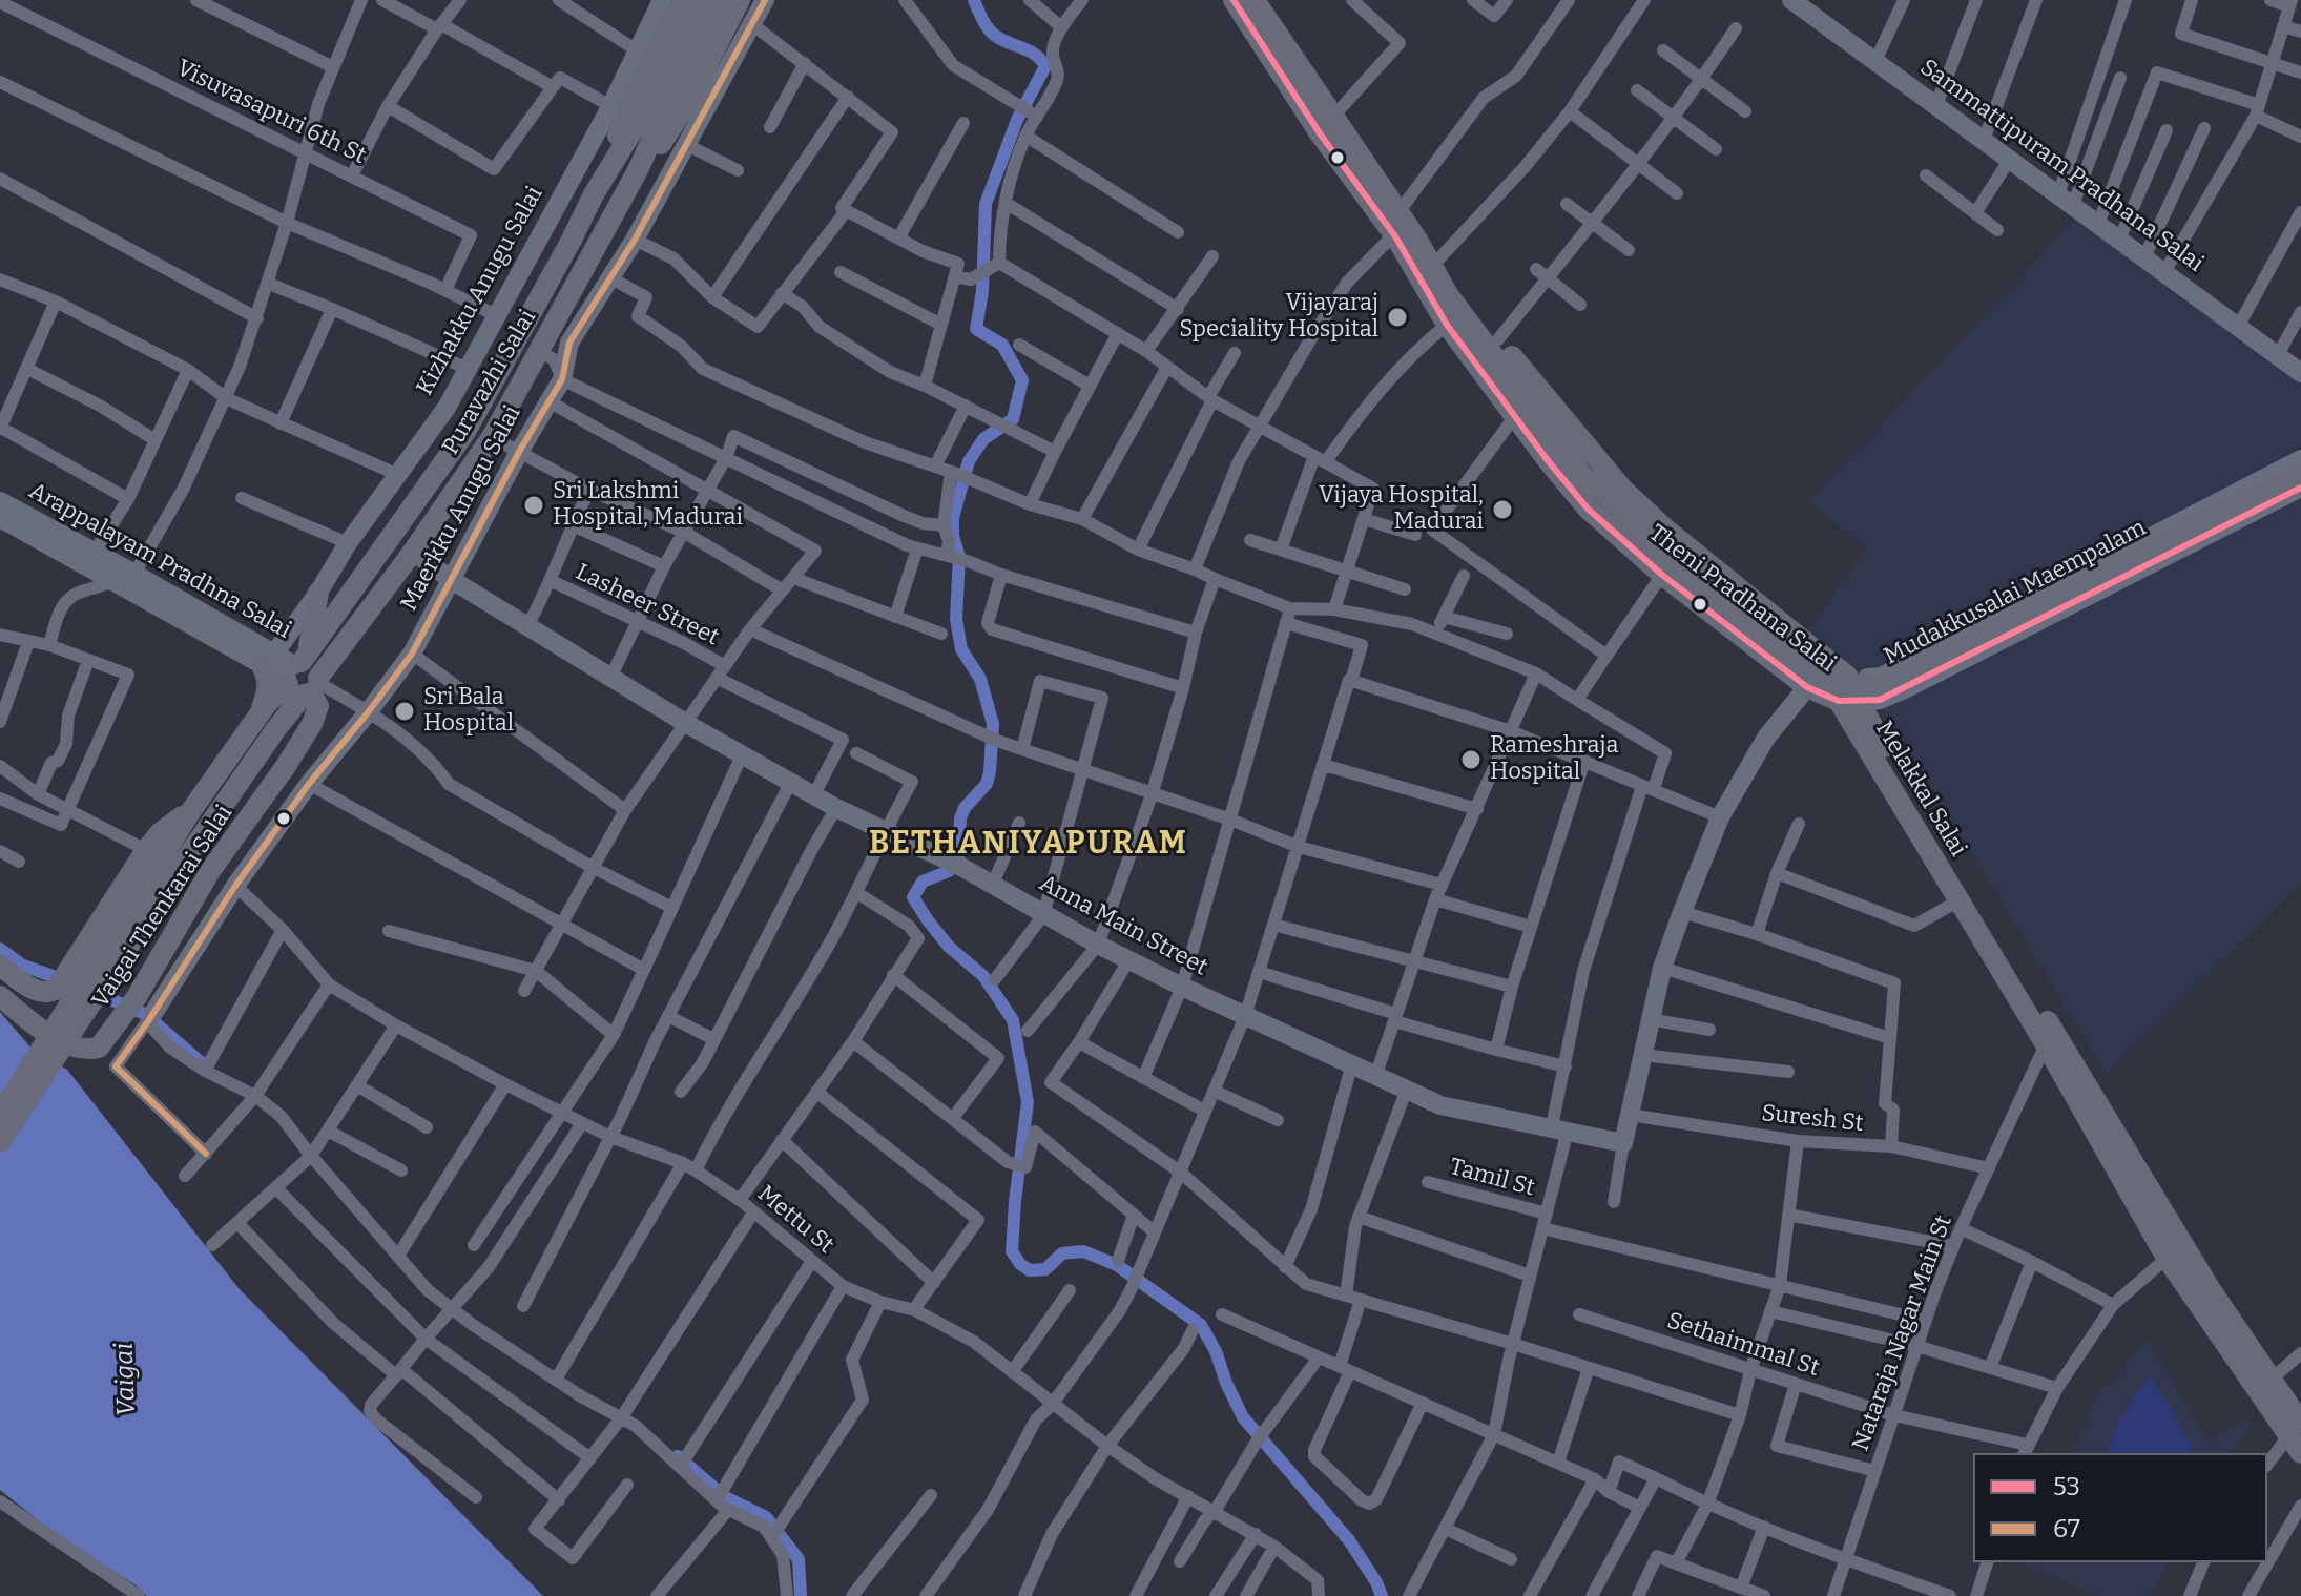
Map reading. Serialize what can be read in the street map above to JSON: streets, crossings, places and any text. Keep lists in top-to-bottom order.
{
  "streets": {
    "main road": [
      "Puravazhi Salai",
      "Mudakkusalai Maempalam",
      "Theni Pradhana Salai",
      "Melakkal Salai",
      "Vaigai Thenkarai Salai"
    ],
    "street": [
      "Visuvasapuri 6th St",
      "Sammattipuram Pradhana Salai",
      "Kizhakku Anugu Salai",
      "Maerkku Anugu Salai",
      "Arappalayam Pradhna Salai",
      "Lasheer Street",
      "Anna Main Street",
      "Suresh St",
      "Tamil St",
      "Mettu St",
      "Nataraja Nagar Main St",
      "Sethaimmal St"
    ]
  },
  "crossings": [
    ["Kizhakku Anugu Salai", "Puravazhi Salai"],
    ["Kizhakku Anugu Salai", "Arappalayam Pradhna Salai"],
    ["Kizhakku Anugu Salai", "Vaigai Thenkarai Salai"],
    ["Puravazhi Salai", "Arappalayam Pradhna Salai"],
    ["Puravazhi Salai", "Vaigai Thenkarai Salai"],
    ["Puravazhi Salai", "Anna Main Street"],
    ["Maerkku Anugu Salai", "Anna Main Street"],
    ["Maerkku Anugu Salai", "Mettu St"],
    ["Arappalayam Pradhna Salai", "Vaigai Thenkarai Salai"],
    ["Mudakkusalai Maempalam", "Theni Pradhana Salai"],
    ["Theni Pradhana Salai", "Melakkal Salai"],
    ["Lasheer Street", "Anna Main Street"],
    ["Melakkal Salai", "Nataraja Nagar Main St"],
    ["Suresh St", "Nataraja Nagar Main St"],
    ["Nataraja Nagar Main St", "Sethaimmal St"]
  ],
  "districts": ["BETHANIYAPURAM"],
  "water": ["Vaigai"],
  "places": [
    "Vijayaraj Speciality Hospital",
    "Sri Lakshmi Hospital, Madurai",
    "Vijaya Hospital, Madurai",
    "Sri Bala Hospital",
    "Rameshraja Hospital"
  ],
  "lines": ["transit line 53", "transit line 67"],
  "legend": ["53", "67"]
}
